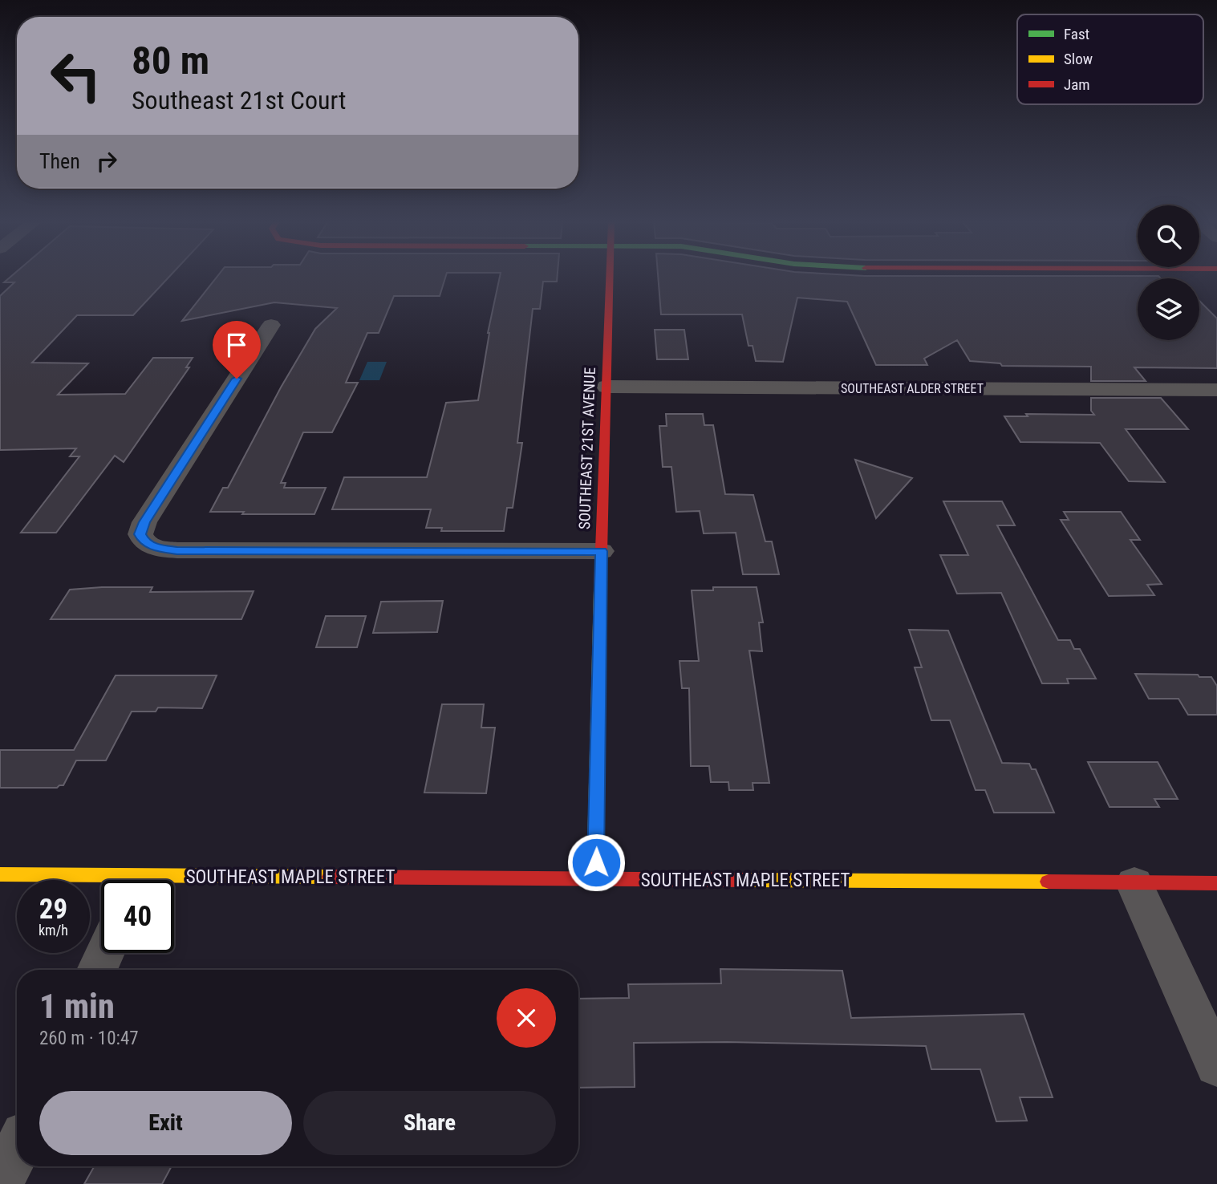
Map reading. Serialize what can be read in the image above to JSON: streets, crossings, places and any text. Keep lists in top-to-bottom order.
{
  "streets": {
    "street": ["SOUTHEAST ALDER STREET", "SOUTHEAST 21ST AVENUE", "SOUTHEAST MAPLE STREET"]
  },
  "crossings": [
    ["SOUTHEAST ALDER STREET", "SOUTHEAST 21ST AVENUE"],
    ["SOUTHEAST 21ST AVENUE", "SOUTHEAST MAPLE STREET"]
  ],
  "legend": ["Fast", "Slow", "Jam"],
  "page": {
    "turn": ["80 m", "Southeast 21st Court"],
    "then": "Then",
    "speed": "29 km/h",
    "limit": "40",
    "heading": ["1 min", "260 m · 10:47"],
    "buttons": ["Exit", "Share"]
  }
}
